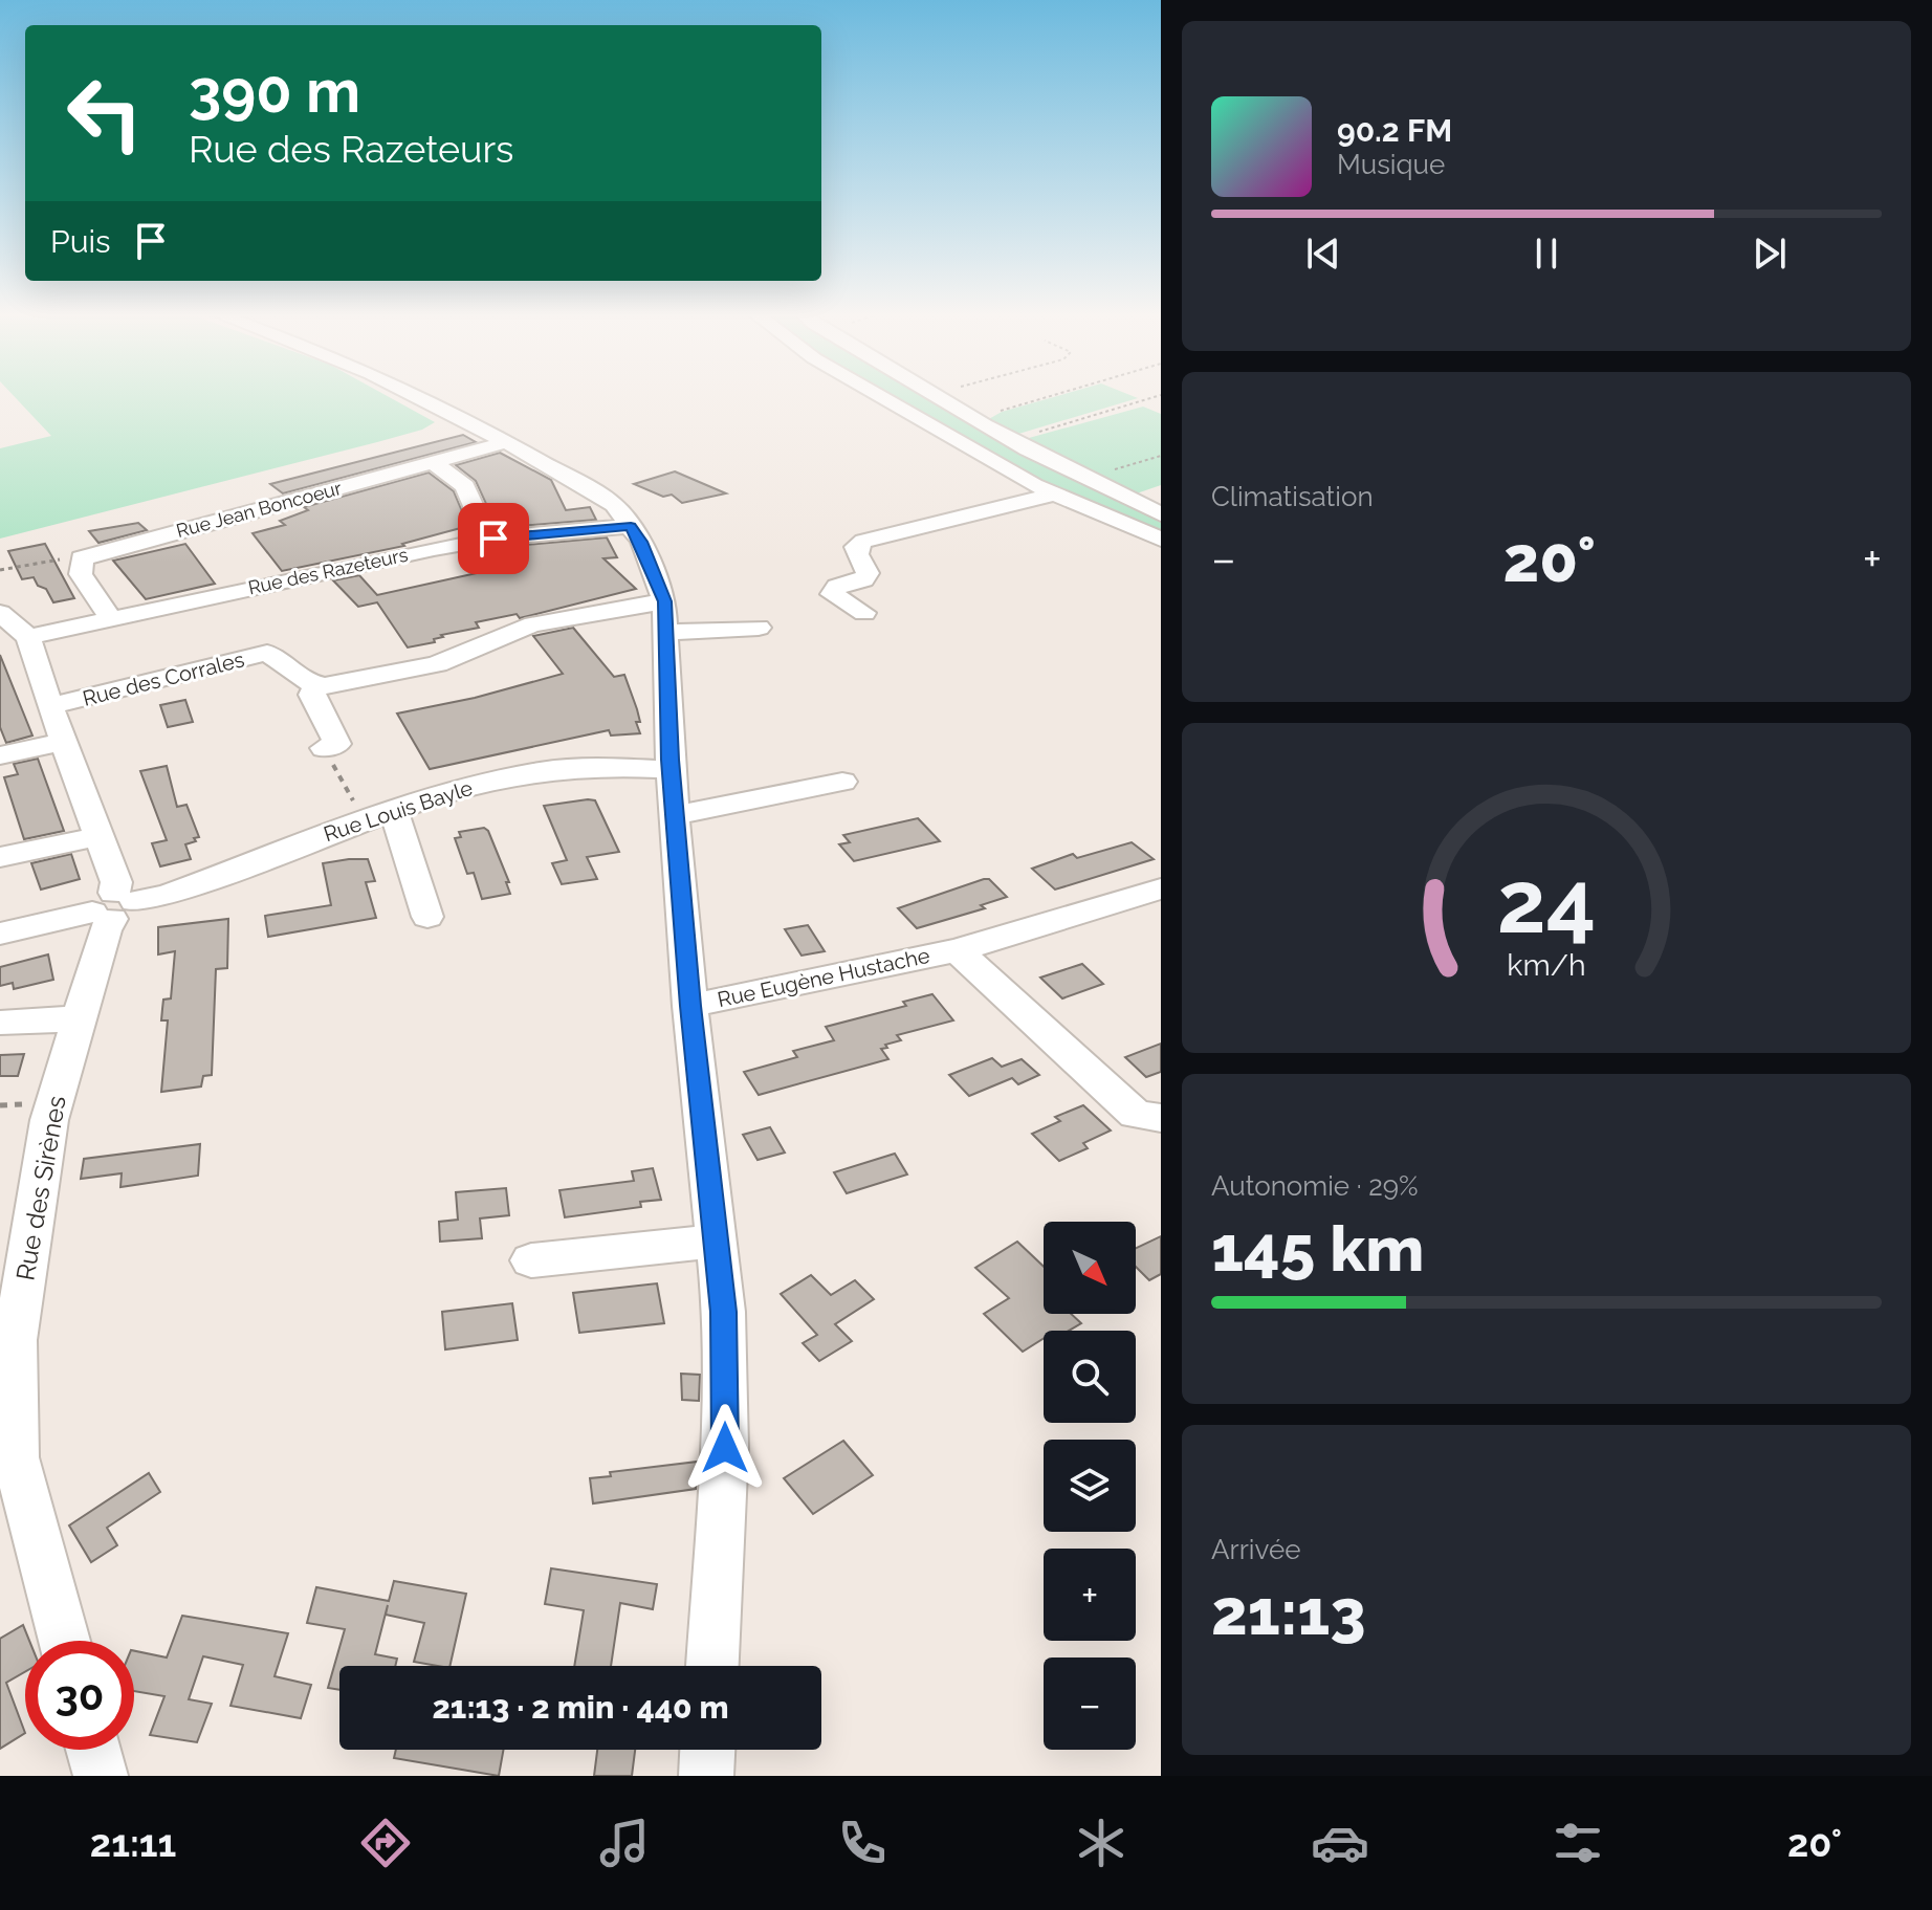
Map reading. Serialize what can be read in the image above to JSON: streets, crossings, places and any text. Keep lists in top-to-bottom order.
{
  "streets": {
    "street": [
      "Rue Jean Boncoeur",
      "Rue des Razeteurs",
      "Rue des Corrales",
      "Rue Louis Bayle",
      "Rue Eugène Hustache",
      "Rue des Sirènes"
    ]
  },
  "crossings": [
    ["Rue Louis Bayle", "Rue des Sirènes"]
  ],
  "north": "bottom right",
  "page": {
    "turn": ["390 m", "Rue des Razeteurs"],
    "song": ["90.2 FM", "Musique"],
    "then": "Puis",
    "tile": [
      "Climatisation",
      ["Autonomie · 29%", "145 km"],
      ["Arrivée", "21:13"]
    ],
    "heat": ["−", "20°", "+"],
    "map_buttons": ["+", "−"],
    "limit": "30",
    "trip": "21:13 · 2 min · 440 m",
    "tabs": ["21:11", "20°"],
    "gauge": ["24", "km/h"]
  }
}
